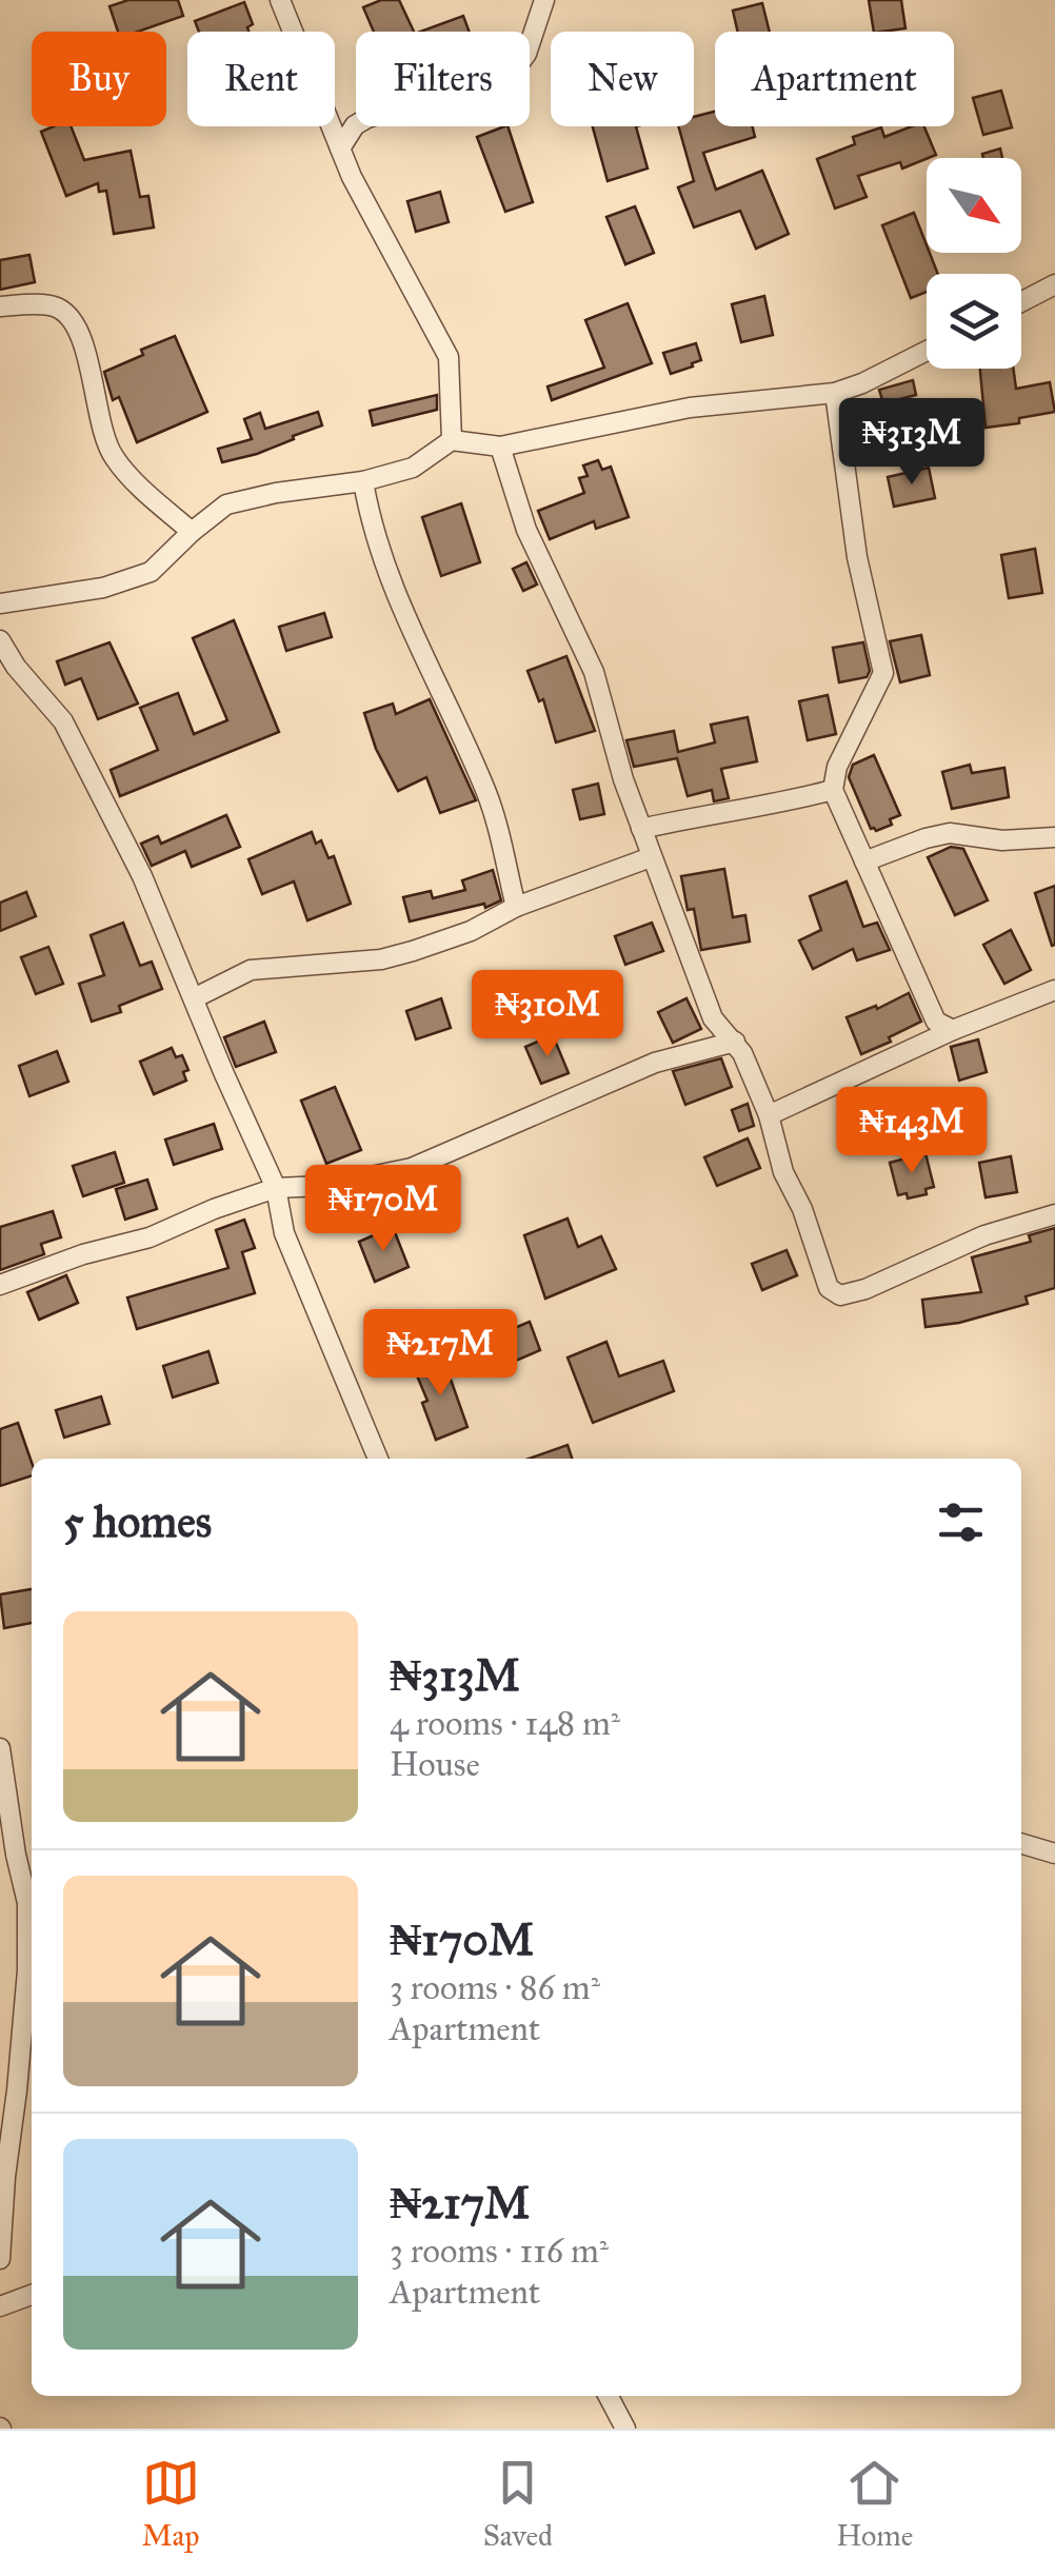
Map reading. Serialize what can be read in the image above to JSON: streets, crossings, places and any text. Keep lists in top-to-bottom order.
{
  "north": "bottom right",
  "page": {
    "chip": [
      "Buy",
      "Rent",
      "Filters",
      "New",
      "Apartment"
    ],
    "price": [
      "₦313M",
      "₦310M",
      "₦143M",
      "₦170M",
      "₦217M"
    ],
    "heading": "5 homes",
    "list": [
      {
        "name": "₦313M",
        "note": "4 rooms · 148 m² · House"
      },
      {
        "name": "₦170M",
        "note": "3 rooms · 86 m² · Apartment"
      },
      {
        "name": "₦217M",
        "note": "3 rooms · 116 m² · Apartment"
      }
    ],
    "tabs": ["Map", "Saved", "Home"]
  }
}
